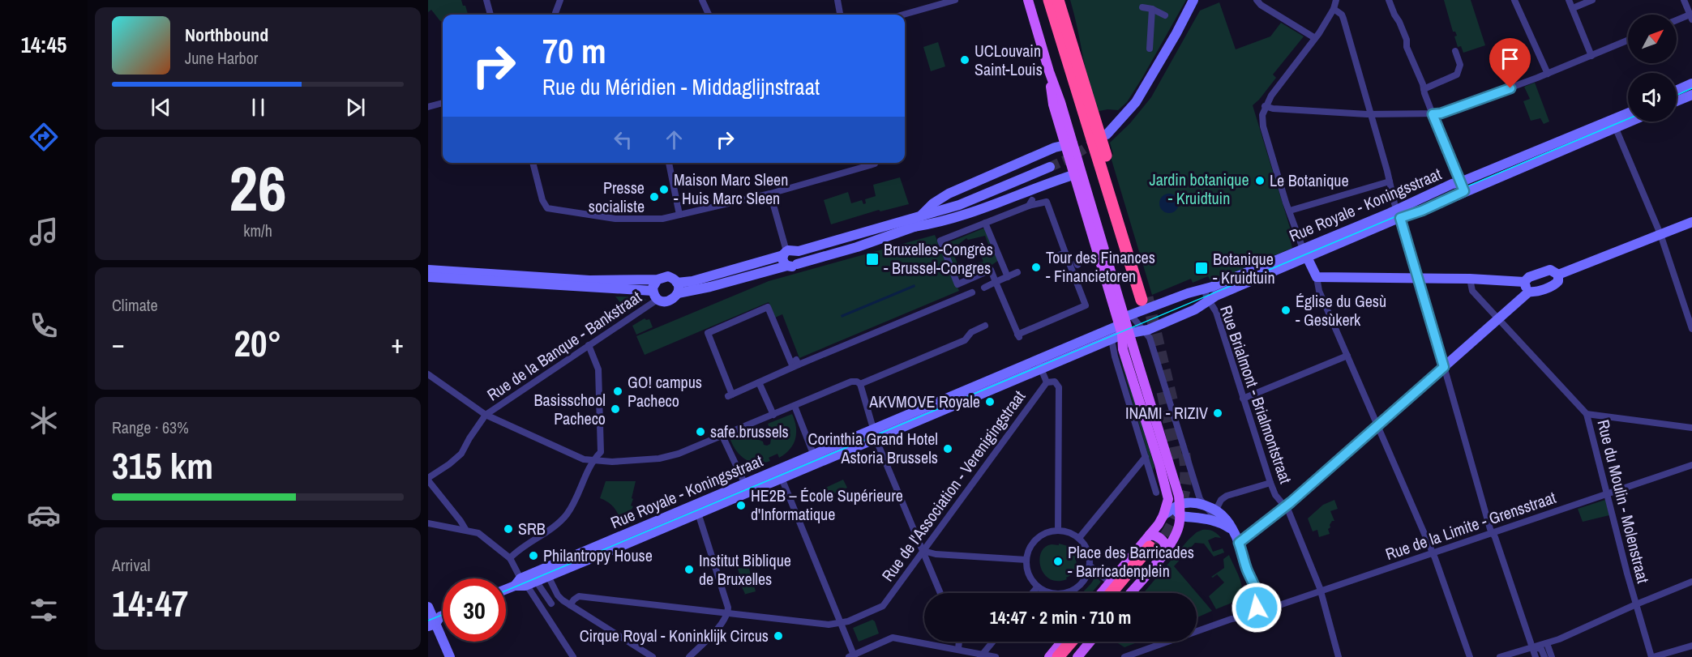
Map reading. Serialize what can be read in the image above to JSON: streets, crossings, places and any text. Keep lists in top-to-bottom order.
{
  "streets": {
    "street": [
      "Rue Royale - Koningsstraat",
      "Rue de la Banque - Bankstraat",
      "Rue Brialmont - Brialmontstraat",
      "Rue de l'Association - Verenigingstraat",
      "Rue du Moulin - Molenstraat",
      "Rue de la Limite - Grensstraat"
    ]
  },
  "crossings": [
    ["Rue Royale - Koningsstraat", "Rue Brialmont - Brialmontstraat"],
    ["Rue Brialmont - Brialmontstraat", "Rue de la Limite - Grensstraat"],
    ["Rue du Moulin - Molenstraat", "Rue de la Limite - Grensstraat"]
  ],
  "parks": ["Jardin botanique - Kruidtuin"],
  "places": {
    "other": [
      "UCLouvain Saint-Louis",
      "Le Botanique",
      "Maison Marc Sleen - Huis Marc Sleen",
      "Presse socialiste",
      "Tour des Finances - Financietoren",
      "Église du Gesù - Gesùkerk",
      "GO! campus Pacheco",
      "AKVMOVE Royale",
      "Basisschool Pacheco",
      "INAMI - RIZIV",
      "safe.brussels",
      "Corinthia Grand Hotel Astoria Brussels",
      "HE2B – École Supérieure d'Informatique",
      "SRB",
      "Philantropy House",
      "Place des Barricades - Barricadenplein",
      "Institut Biblique de Bruxelles",
      "Cirque Royal - Koninklijk Circus"
    ],
    "transit": ["Bruxelles-Congrès - Brussel-Congres", "Botanique - Kruidtuin"]
  },
  "north": "top right",
  "page": {
    "tabs": "14:45",
    "turn": ["70 m", "Rue du Méridien - Middaglijnstraat"],
    "song": ["Northbound", "June Harbor"],
    "tile": [
      ["26", "km/h"],
      "Climate",
      ["Range · 63%", "315 km"],
      ["Arrival", "14:47"]
    ],
    "heat": ["−", "20°", "+"],
    "limit": "30",
    "trip": "14:47 · 2 min · 710 m"
  }
}
